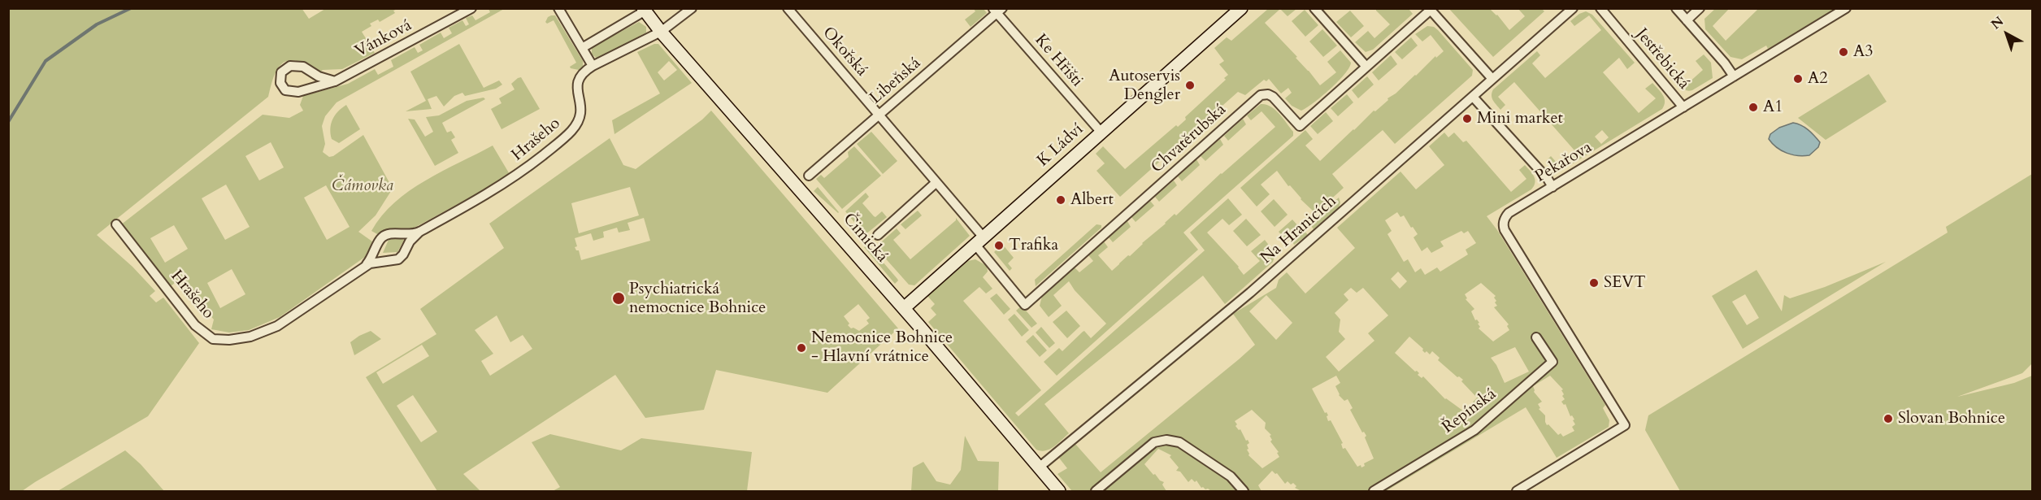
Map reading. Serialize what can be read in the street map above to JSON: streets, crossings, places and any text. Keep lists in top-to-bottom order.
{
  "streets": {
    "street": [
      "Vánková",
      "Okořská",
      "Jestřebická",
      "Ke Hřišti",
      "Libeňská",
      "Chvatěrubská",
      "Hrašeho",
      "K Ládví",
      "Pekařova",
      "Na Hranicích",
      "Čimická",
      "Řepínská"
    ]
  },
  "crossings": [
    ["Okořská", "Libeňská"],
    ["Okořská", "Chvatěrubská"],
    ["Okořská", "K Ládví"],
    ["Jestřebická", "Pekařova"],
    ["Ke Hřišti", "Libeňská"],
    ["Ke Hřišti", "K Ládví"],
    ["Chvatěrubská", "K Ládví"],
    ["K Ládví", "Čimická"],
    ["Na Hranicích", "Čimická"]
  ],
  "parks": ["Čámovka"],
  "places": [
    "A3",
    "A2",
    "Autoservis Dengler",
    "A1",
    "Mini market",
    "Albert",
    "Trafika",
    "SEVT",
    "Psychiatrická nemocnice Bohnice",
    "Nemocnice Bohnice - Hlavní vrátnice",
    "Slovan Bohnice"
  ],
  "north": "top left"
}
